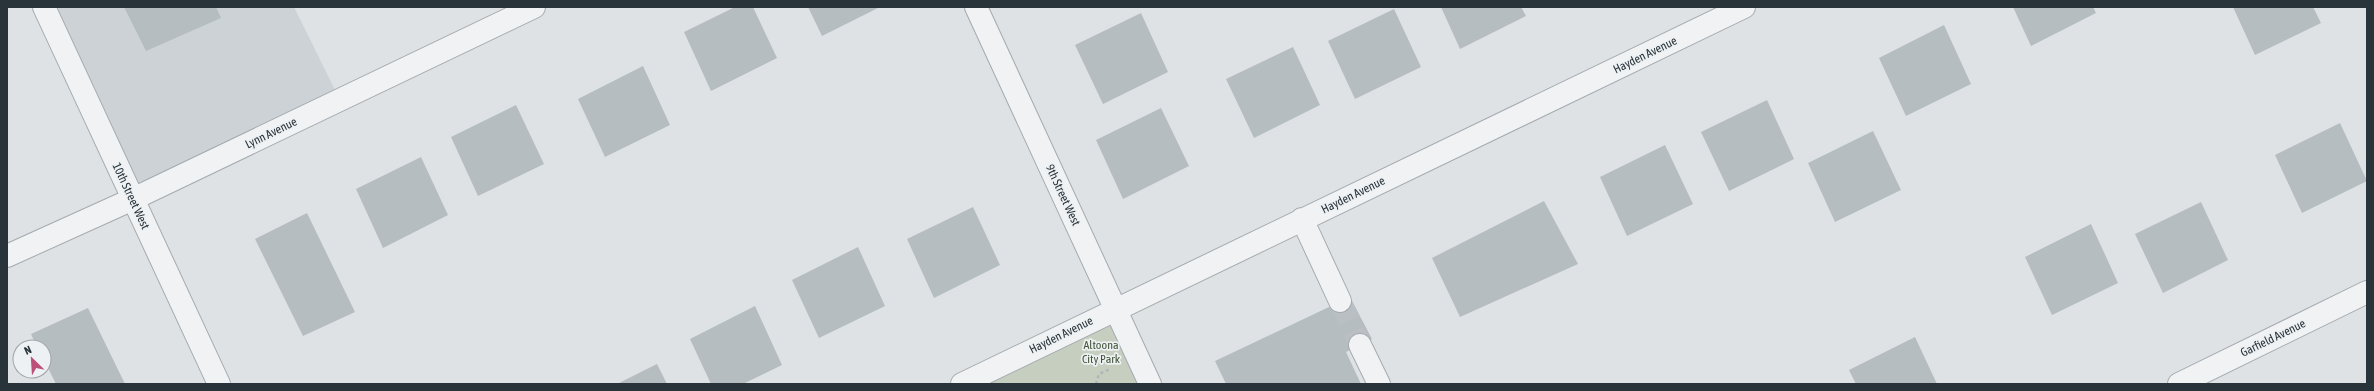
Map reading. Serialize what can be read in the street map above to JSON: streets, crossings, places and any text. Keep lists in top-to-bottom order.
{
  "streets": {
    "street": [
      "Hayden Avenue",
      "Lynn Avenue",
      "9th Street West",
      "10th Street West",
      "Garfield Avenue"
    ]
  },
  "crossings": [
    ["Hayden Avenue", "9th Street West"],
    ["Lynn Avenue", "10th Street West"]
  ],
  "parks": ["Altoona City Park"],
  "north": "top left"
}
